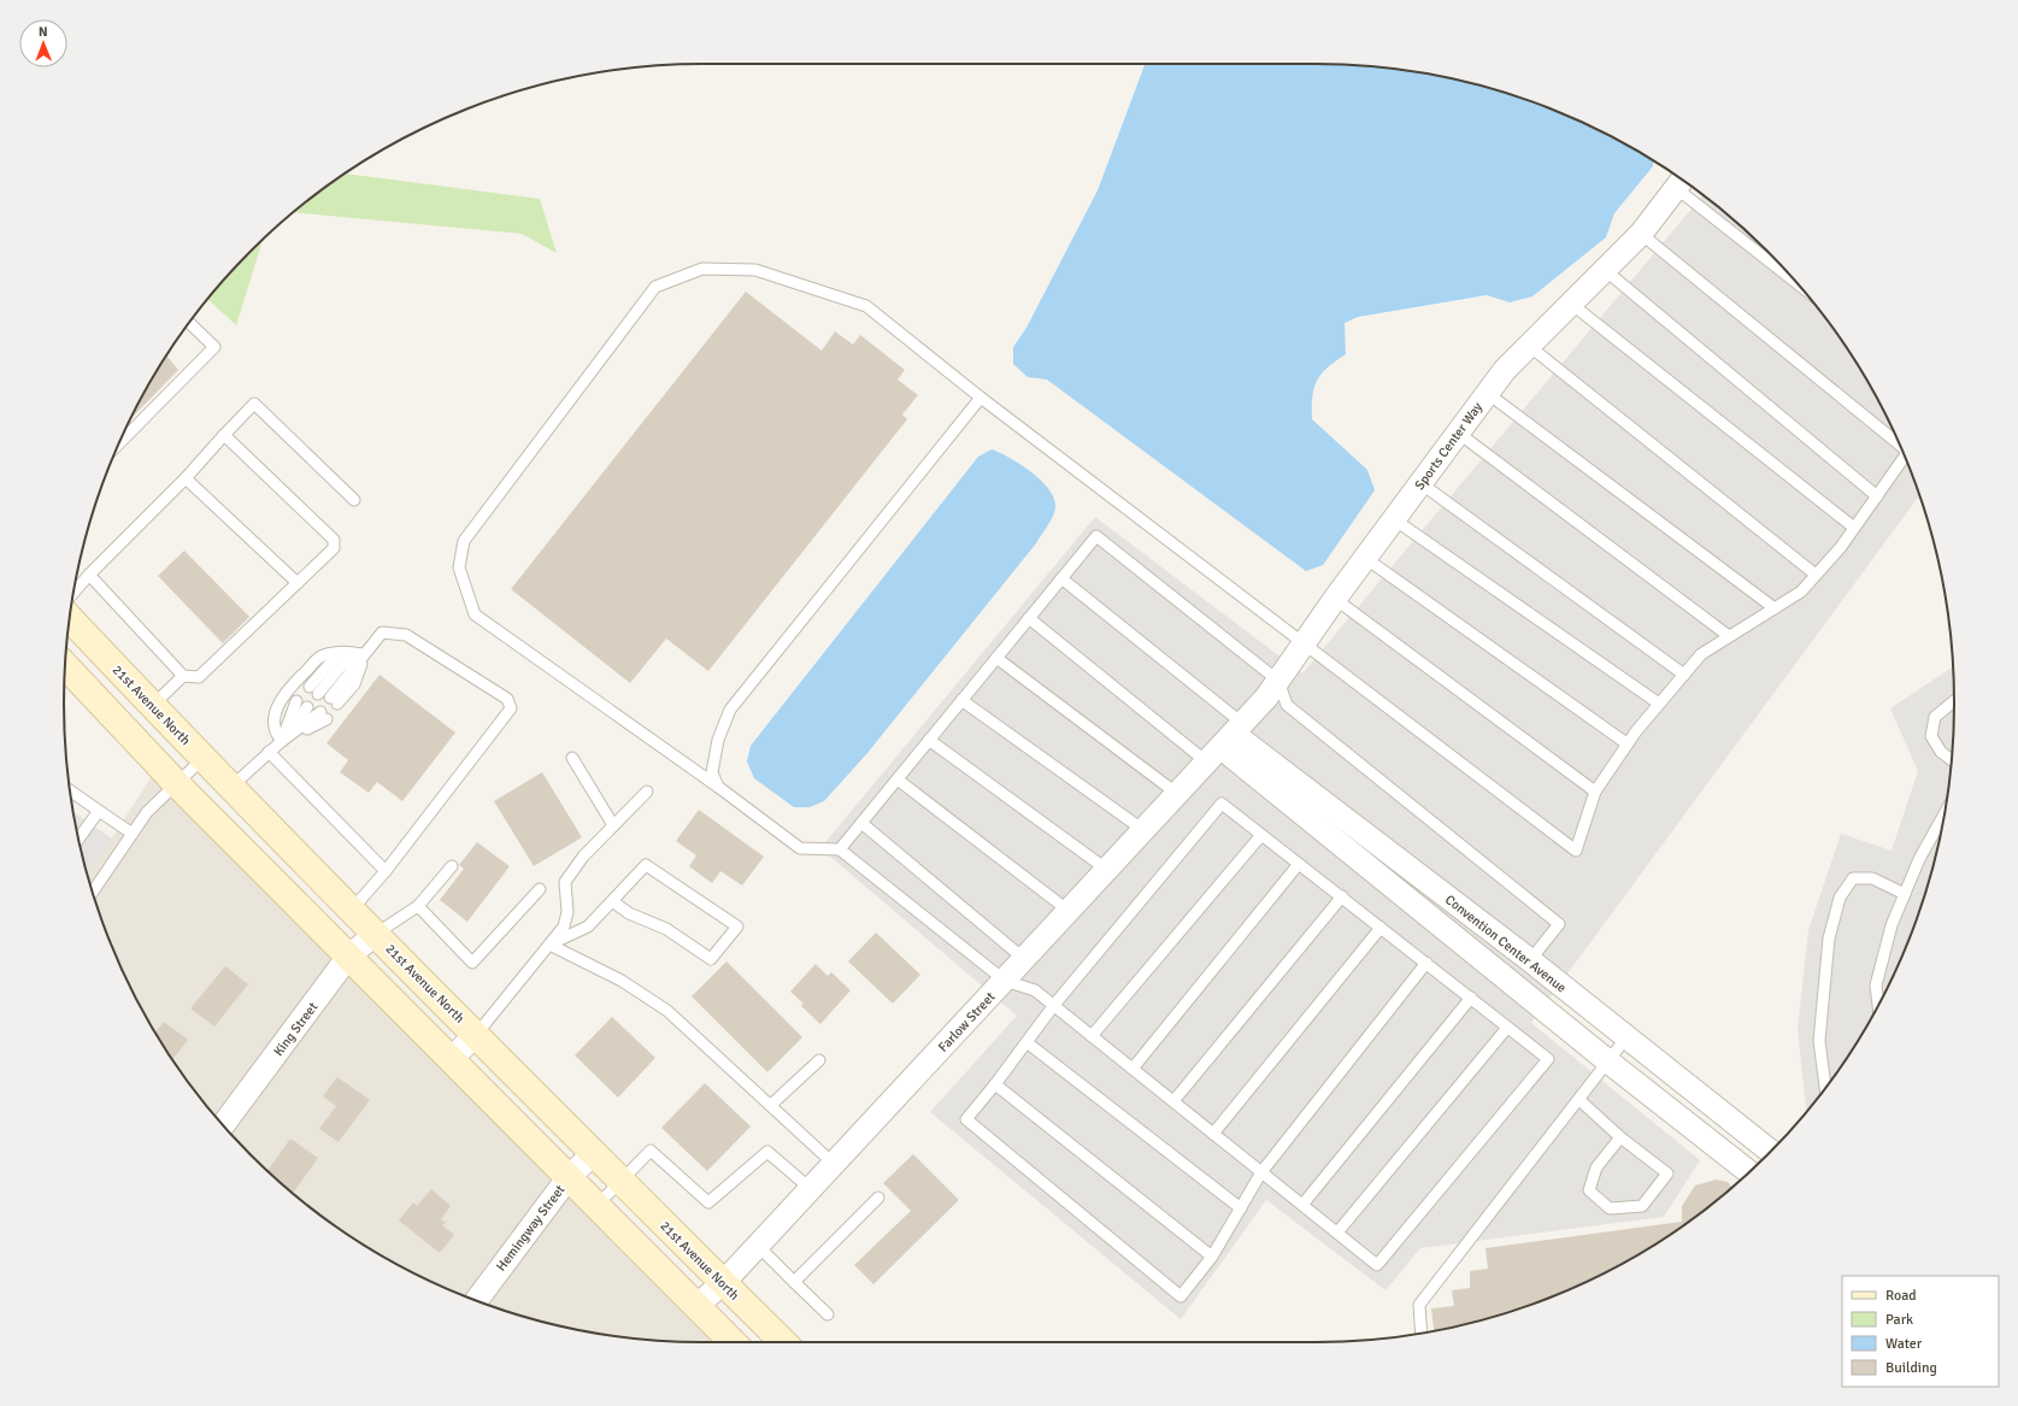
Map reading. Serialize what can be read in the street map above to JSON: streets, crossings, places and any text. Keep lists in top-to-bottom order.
{
  "streets": {
    "main road": ["21st Avenue North"],
    "street": [
      "Sports Center Way",
      "Convention Center Avenue",
      "Farlow Street",
      "King Street",
      "Hemingway Street"
    ]
  },
  "crossings": [
    ["Sports Center Way", "Convention Center Avenue"],
    ["Sports Center Way", "Farlow Street"],
    ["21st Avenue North", "Farlow Street"],
    ["21st Avenue North", "King Street"],
    ["21st Avenue North", "Hemingway Street"],
    ["Convention Center Avenue", "Farlow Street"]
  ],
  "legend": [
    "Road",
    "Park",
    "Water",
    "Building"
  ],
  "north": "top"
}
